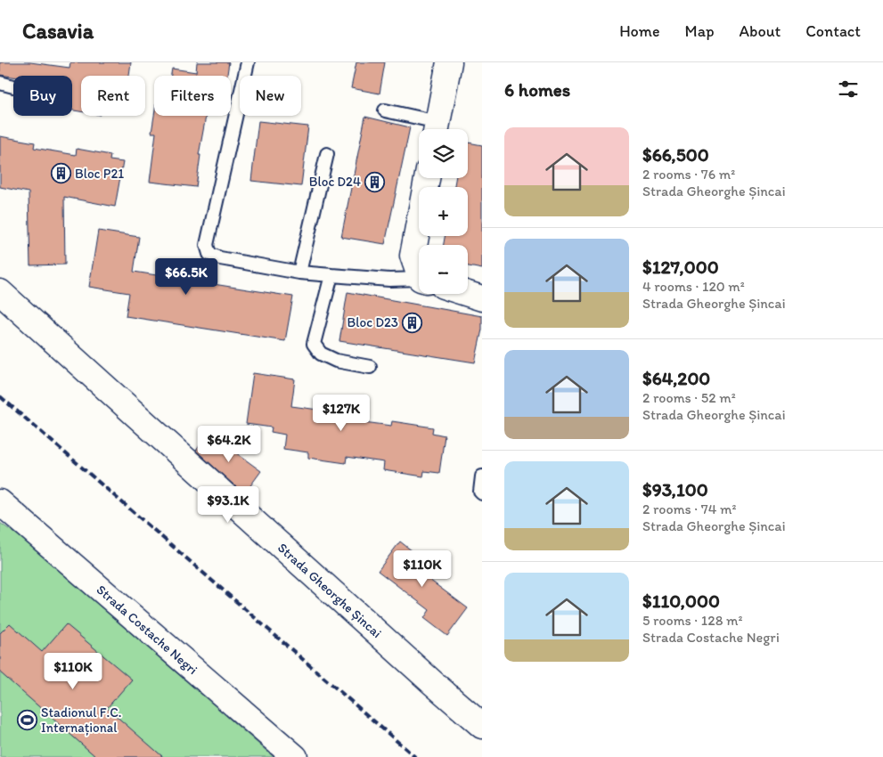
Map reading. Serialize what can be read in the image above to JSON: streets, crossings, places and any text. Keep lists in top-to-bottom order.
{
  "streets": {
    "main road": ["Strada Gheorghe Șincai", "Strada Costache Negri"]
  },
  "places": {
    "building": ["Bloc P21", "Bloc D24", "Bloc D23"],
    "sports": ["Stadionul F.C. Internațional"]
  },
  "page": {
    "header": "Casavia",
    "nav": [
      "Home",
      "Map",
      "About",
      "Contact"
    ],
    "heading": "6 homes",
    "chip": [
      "Buy",
      "Rent",
      "Filters",
      "New"
    ],
    "list": [
      {
        "name": "$66,500",
        "note": "2 rooms · 76 m² · Strada Gheorghe Șincai"
      },
      {
        "name": "$127,000",
        "note": "4 rooms · 120 m² · Strada Gheorghe Șincai"
      },
      {
        "name": "$64,200",
        "note": "2 rooms · 52 m² · Strada Gheorghe Șincai"
      },
      {
        "name": "$93,100",
        "note": "2 rooms · 74 m² · Strada Gheorghe Șincai"
      },
      {
        "name": "$110,000",
        "note": "5 rooms · 128 m² · Strada Costache Negri"
      }
    ],
    "map_buttons": ["+", "−"],
    "price": [
      "$66.5K",
      "$127K",
      "$64.2K",
      "$93.1K",
      "$110K",
      "$110K"
    ]
  }
}
